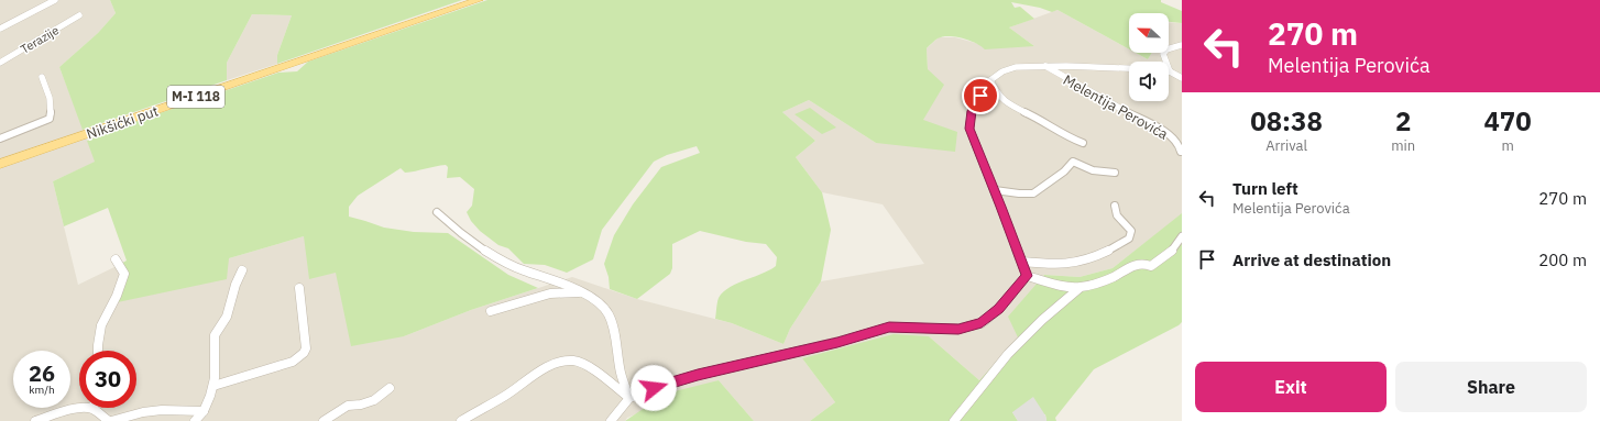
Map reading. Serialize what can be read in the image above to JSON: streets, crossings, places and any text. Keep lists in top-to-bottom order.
{
  "streets": {
    "main road": ["M-I 118", "Nikšićki put"],
    "street": ["Terazije", "Melentija Perovića"]
  },
  "north": "left",
  "page": {
    "turn": ["270 m", "Melentija Perovića"],
    "eta": [
      "08:38",
      "Arrival",
      "2",
      "min",
      "470",
      "m"
    ],
    "list": [
      {
        "name": "Turn left",
        "note": "Melentija Perovića",
        "value": "270 m"
      },
      {
        "name": "Arrive at destination",
        "value": "200 m"
      }
    ],
    "speed": "26 km/h",
    "limit": "30",
    "buttons": ["Exit", "Share"]
  }
}
